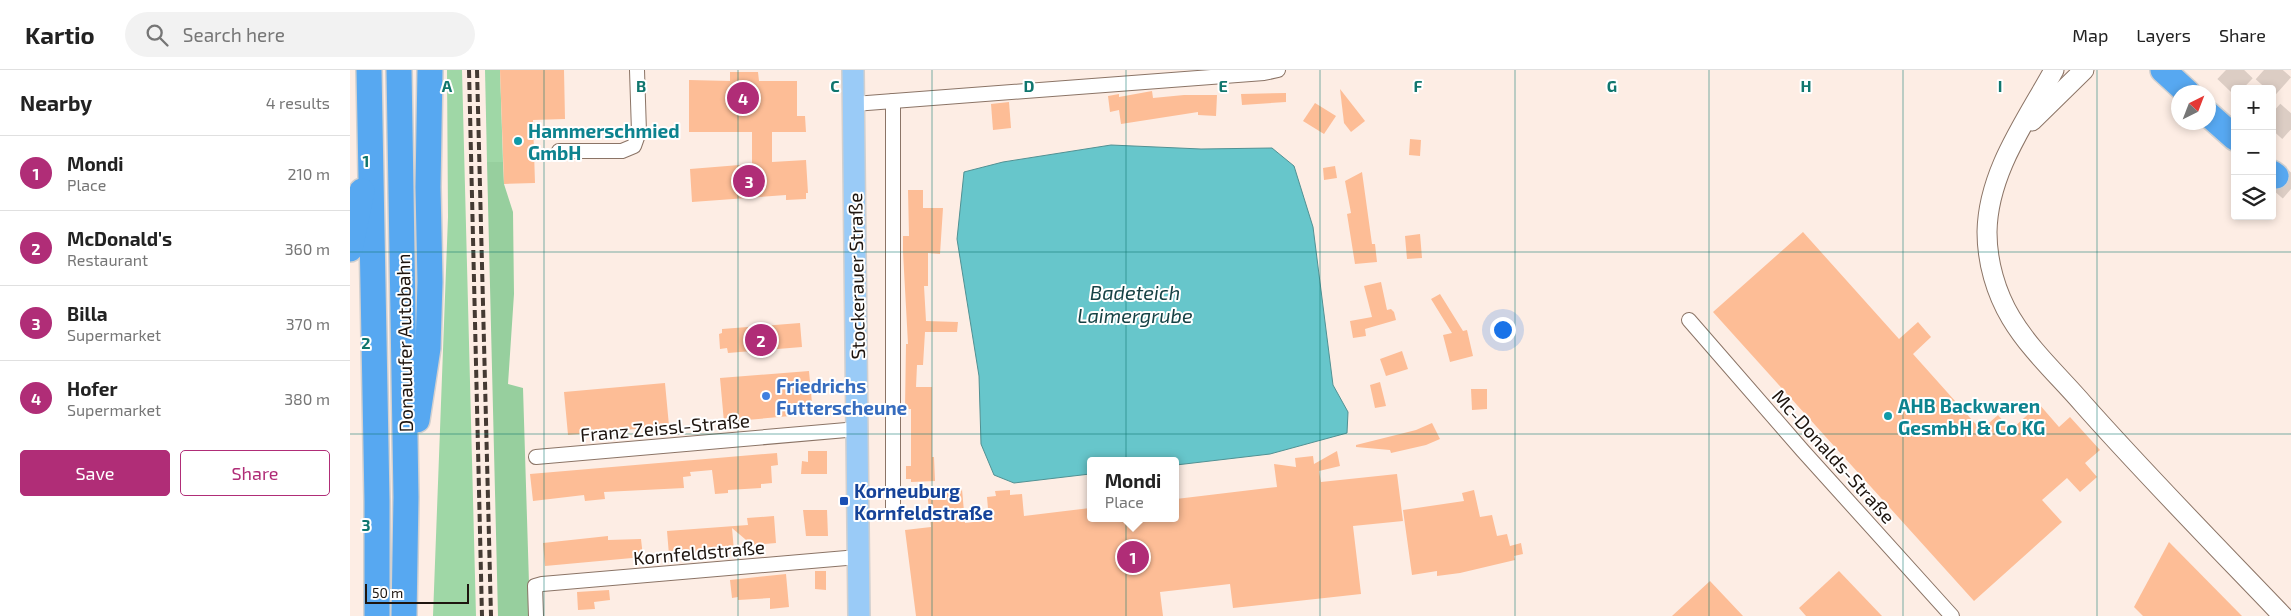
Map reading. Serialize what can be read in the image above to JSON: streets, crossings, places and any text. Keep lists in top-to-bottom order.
{
  "streets": {
    "highway": ["Donauufer Autobahn"],
    "main road": ["Stockerauer Straße"],
    "street": ["Franz Zeissl-Straße", "Mc-Donalds-Straße", "Kornfeldstraße"]
  },
  "crossings": [
    ["Stockerauer Straße", "Franz Zeissl-Straße"],
    ["Stockerauer Straße", "Kornfeldstraße"]
  ],
  "water": ["Badeteich Laimergrube"],
  "places": {
    "other": ["Hammerschmied GmbH", "Friedrichs Futterscheune", "AHB Backwaren GesmbH & Co KG"],
    "transit": ["Korneuburg Kornfeldstraße"]
  },
  "scale_bar": "50 m",
  "north": "top right",
  "page": {
    "header": "Kartio",
    "search": "Search here",
    "nav": ["Map", "Layers", "Share"],
    "heading": ["Nearby", "4 results"],
    "pins": [
      "4",
      "3",
      "2",
      "1"
    ],
    "map_buttons": ["+", "−"],
    "list": [
      {
        "mark": "1",
        "name": "Mondi",
        "note": "Place",
        "value": "210 m"
      },
      {
        "mark": "2",
        "name": "McDonald's",
        "note": "Restaurant",
        "value": "360 m"
      },
      {
        "mark": "3",
        "name": "Billa",
        "note": "Supermarket",
        "value": "370 m"
      },
      {
        "mark": "4",
        "name": "Hofer",
        "note": "Supermarket",
        "value": "380 m"
      }
    ],
    "buttons": ["Save", "Share"],
    "popup": ["Mondi", "Place"],
    "scale": "50 m"
  },
  "grid": {
    "columns": [
      "A",
      "B",
      "C",
      "D",
      "E",
      "F",
      "G",
      "H",
      "I"
    ],
    "rows": ["1", "2", "3"]
  }
}
